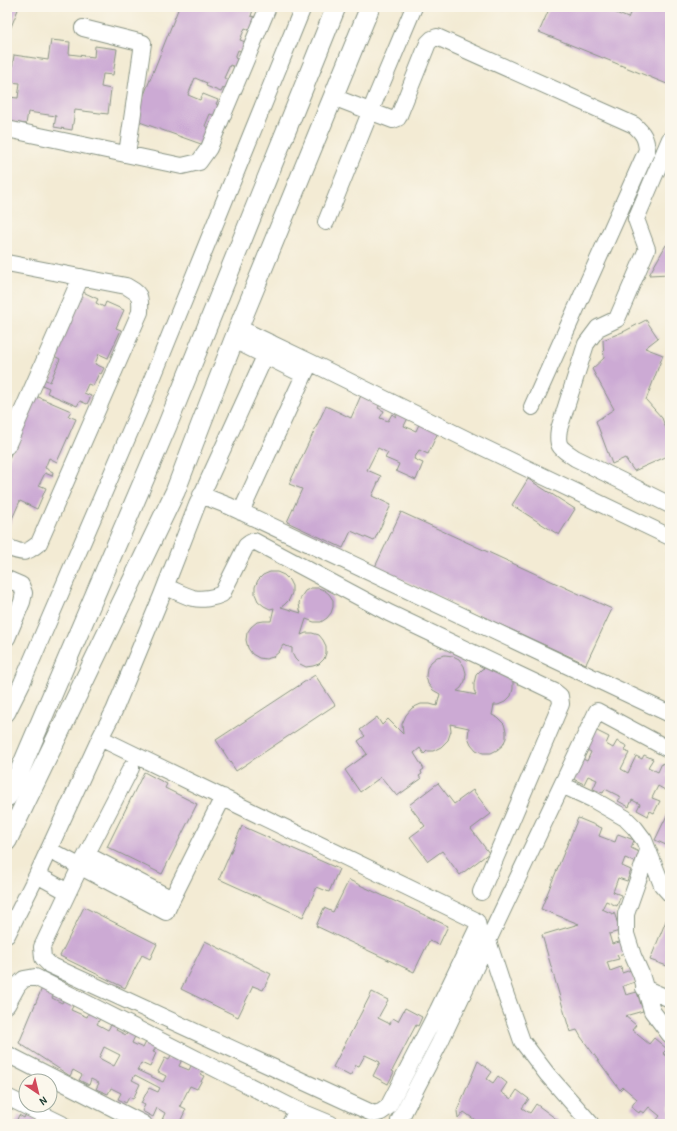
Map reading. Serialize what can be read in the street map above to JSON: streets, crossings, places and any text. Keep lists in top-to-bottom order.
{
  "north": "bottom right"
}
